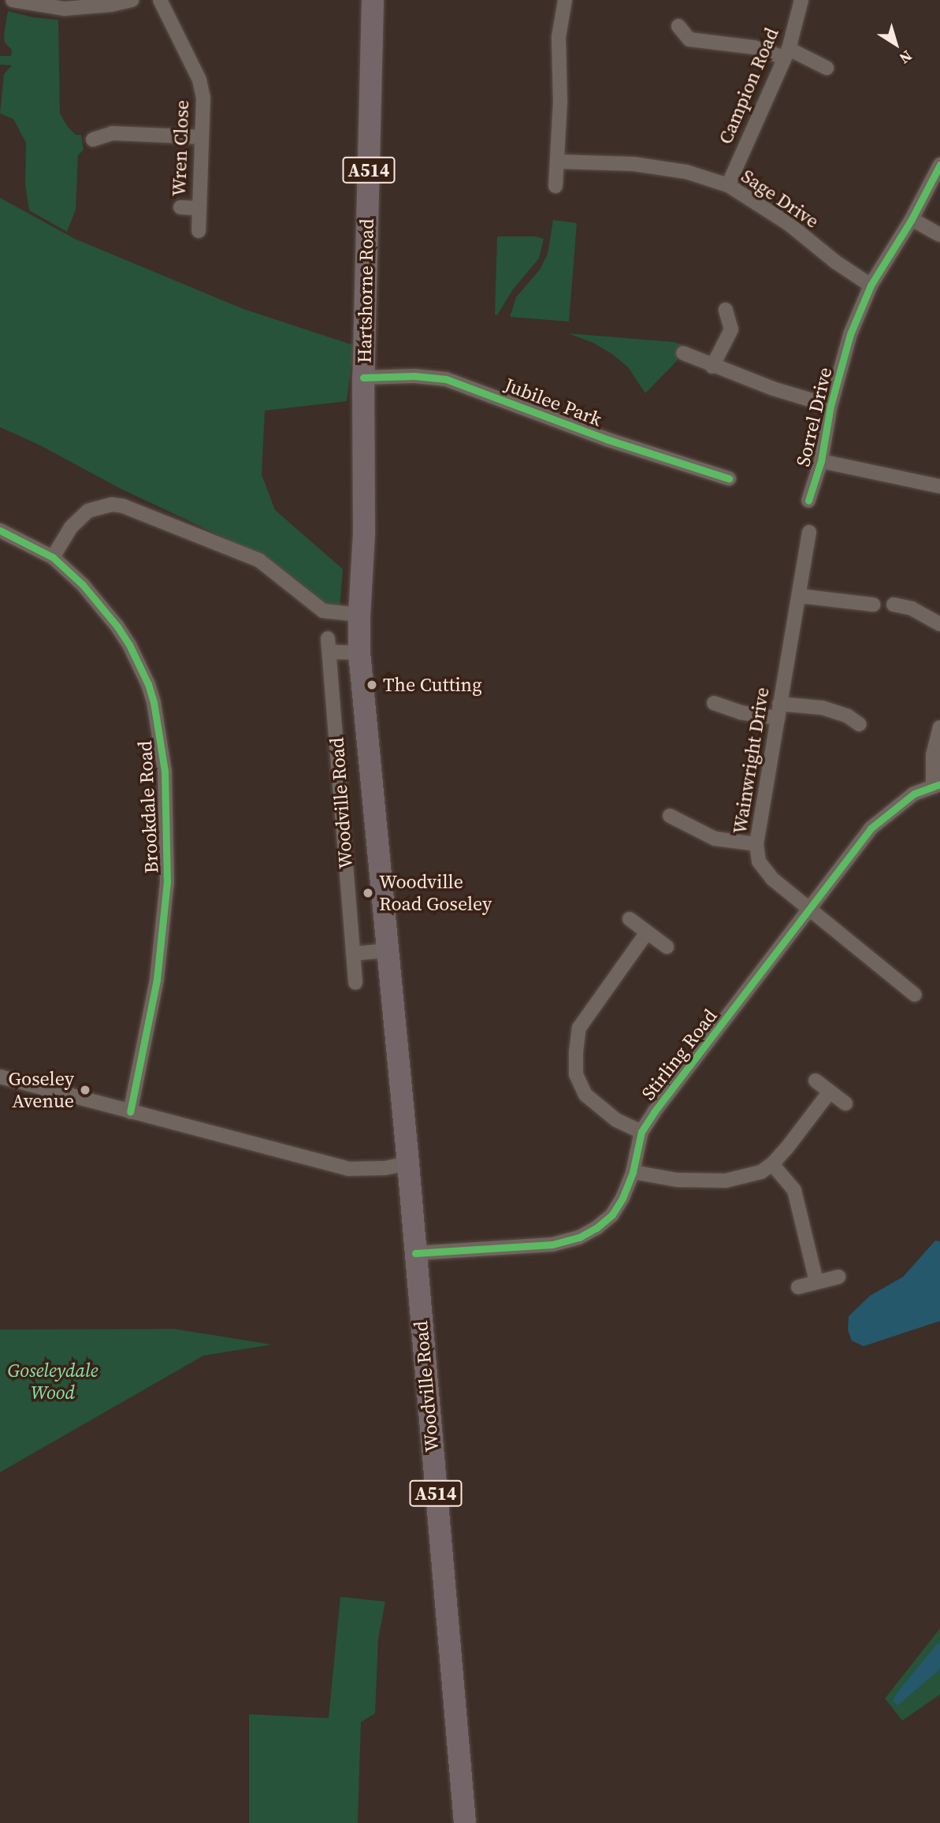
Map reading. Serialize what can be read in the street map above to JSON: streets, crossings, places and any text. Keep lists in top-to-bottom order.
{
  "streets": {
    "main road": ["A514", "Hartshorne Road", "Woodville Road"],
    "street": [
      "Campion Road",
      "Wren Close",
      "Sage Drive",
      "Jubilee Park",
      "Sorrel Drive",
      "Wainwright Drive",
      "Brookdale Road",
      "Stirling Road"
    ]
  },
  "crossings": [
    ["Campion Road", "Sage Drive"],
    ["Sage Drive", "Sorrel Drive"],
    ["Hartshorne Road", "Jubilee Park"],
    ["Hartshorne Road", "Woodville Road"],
    ["Wainwright Drive", "Stirling Road"],
    ["Woodville Road", "Stirling Road"]
  ],
  "parks": ["Goseleydale Wood"],
  "places": ["The Cutting", "Woodville Road Goseley", "Goseley Avenue"],
  "north": "bottom right"
}
